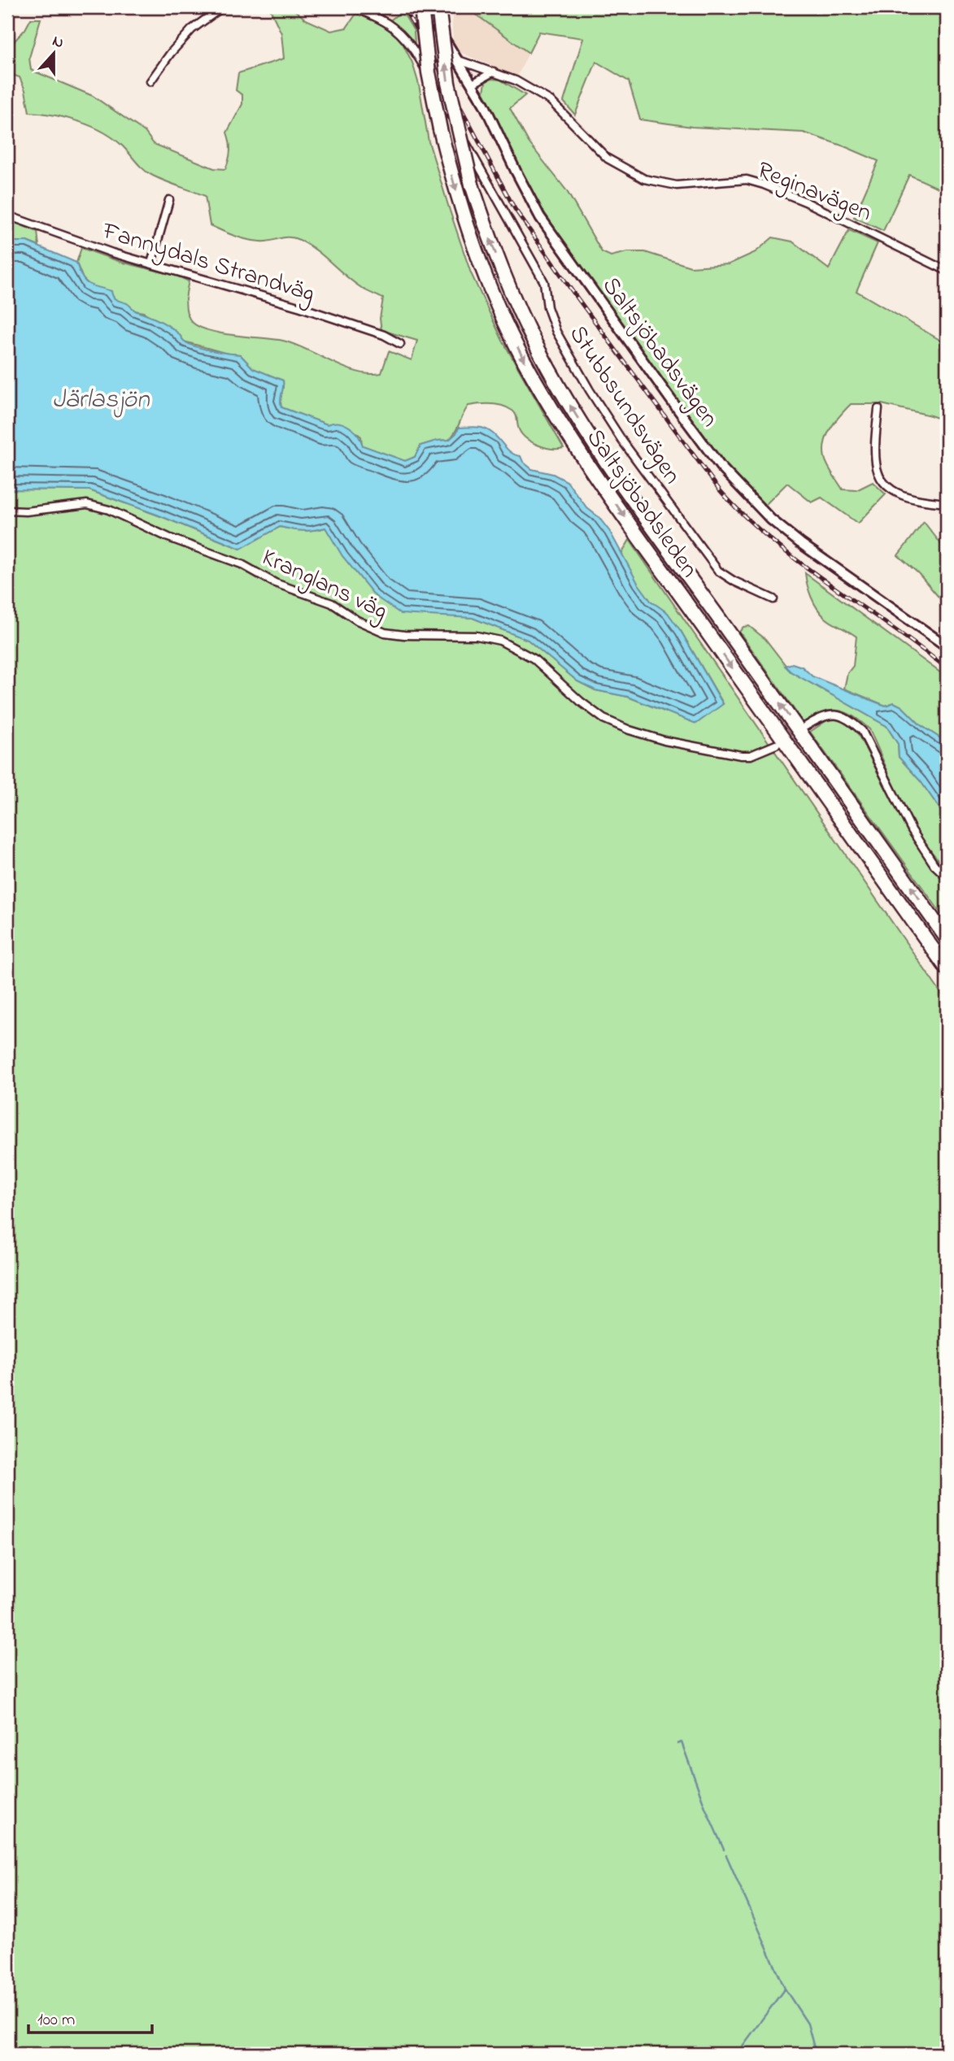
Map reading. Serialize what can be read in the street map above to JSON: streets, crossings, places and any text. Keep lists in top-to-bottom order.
{
  "streets": {
    "highway": ["Saltsjöbadsleden"],
    "street": [
      "Reginavägen",
      "Fannydals Strandväg",
      "Saltsjöbadsvägen",
      "Stubbsundsvägen",
      "Kranglans väg"
    ]
  },
  "crossings": [
    ["Reginavägen", "Saltsjöbadsvägen"],
    ["Saltsjöbadsvägen", "Saltsjöbadsleden"]
  ],
  "water": ["Järlasjön"],
  "scale_bar": "100 m",
  "north": "top"
}
